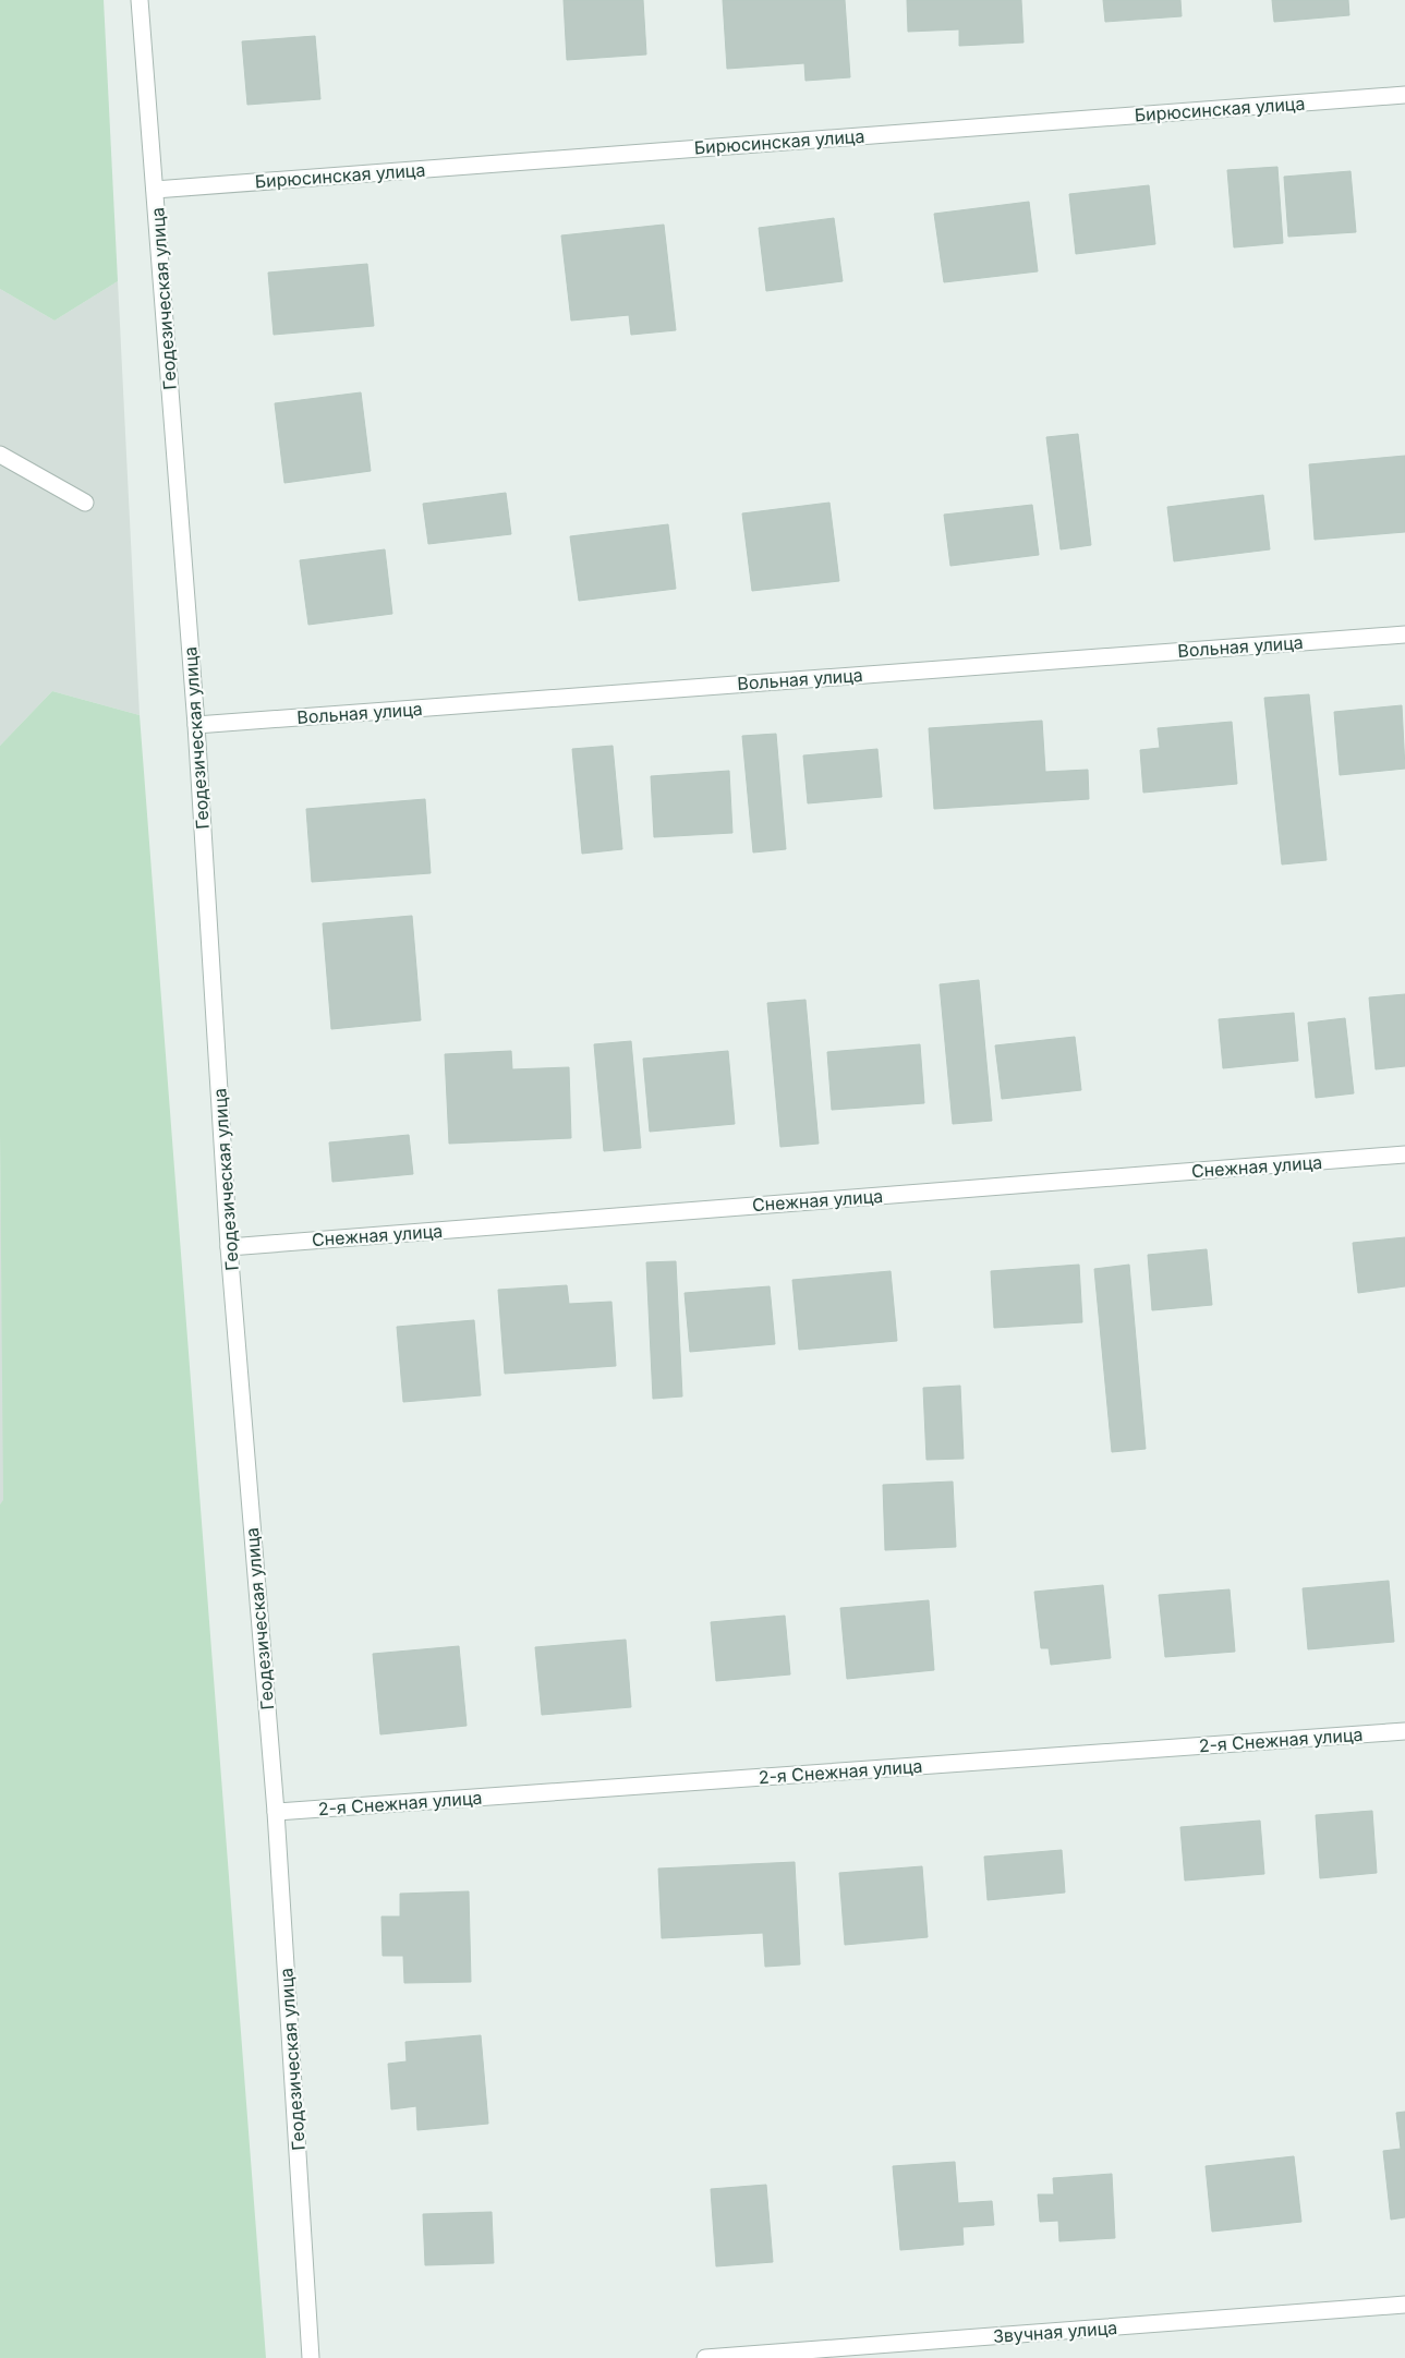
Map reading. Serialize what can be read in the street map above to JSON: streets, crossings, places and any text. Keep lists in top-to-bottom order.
{
  "streets": {
    "street": [
      "Бирюсинская улица",
      "Геодезическая улица",
      "Вольная улица",
      "Снежная улица",
      "2-я Снежная улица",
      "Звучная улица"
    ]
  },
  "crossings": [
    ["Бирюсинская улица", "Геодезическая улица"],
    ["Геодезическая улица", "Вольная улица"],
    ["Геодезическая улица", "Снежная улица"],
    ["Геодезическая улица", "2-я Снежная улица"]
  ]
}
